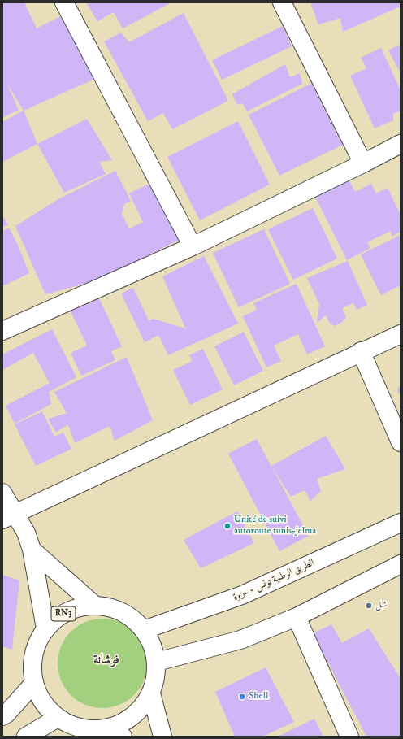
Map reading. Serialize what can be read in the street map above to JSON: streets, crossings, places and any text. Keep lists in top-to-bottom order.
{
  "streets": {
    "street": ["الطريق الوطنية تونس - حزوة", "RN3"]
  },
  "crossings": [
    ["الطريق الوطنية تونس - حزوة", "RN3"]
  ],
  "districts": ["فوشانة"],
  "places": ["Unité de suivi autoroute tunis-jelma", "شل", "Shell"]
}
